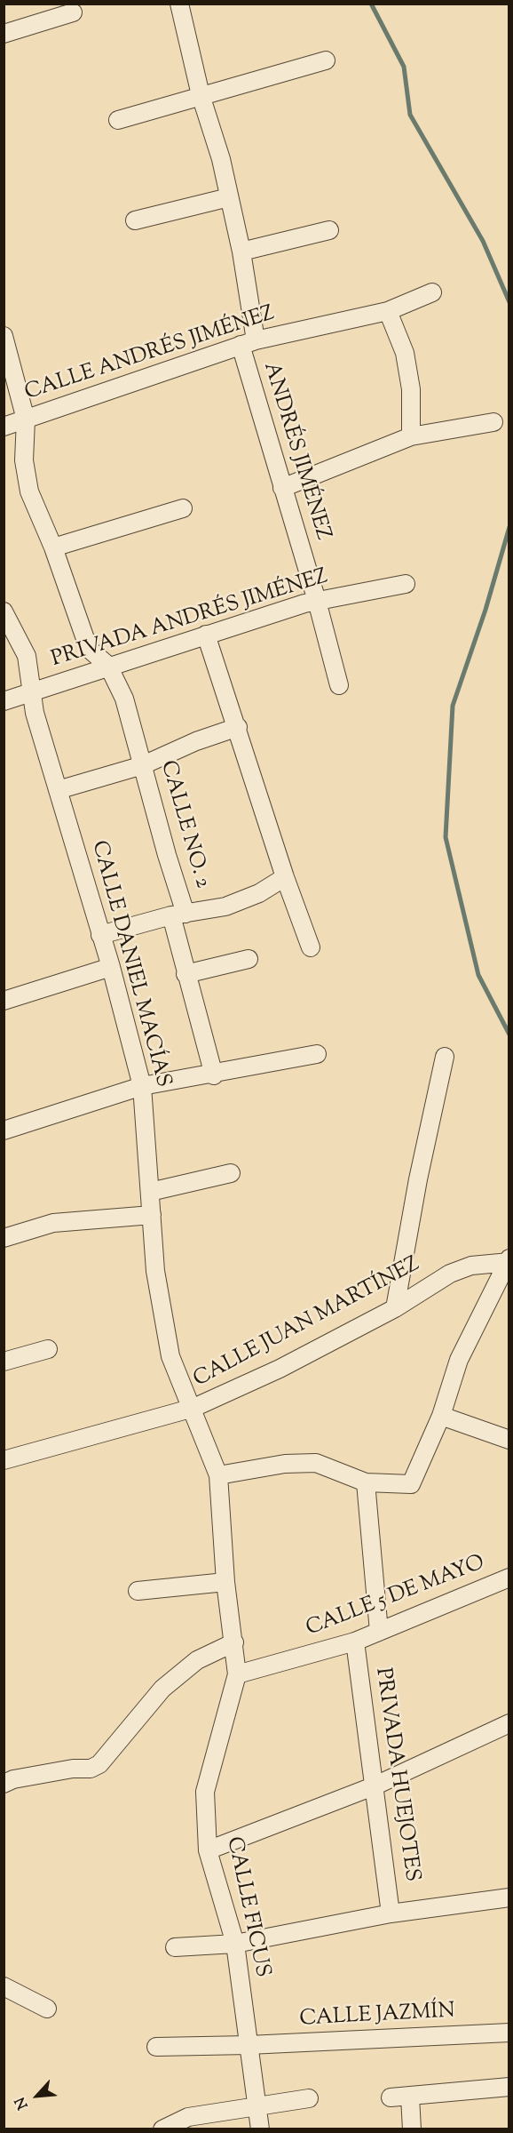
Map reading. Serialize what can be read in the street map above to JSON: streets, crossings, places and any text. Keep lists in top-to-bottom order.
{
  "streets": {
    "street": [
      "CALLE ANDRÉS JIMÉNEZ",
      "ANDRÉS JIMÉNEZ",
      "PRIVADA ANDRÉS JIMÉNEZ",
      "CALLE NO. 2",
      "CALLE DANIEL MACÍAS",
      "CALLE JUAN MARTÍNEZ",
      "CALLE 5 DE MAYO",
      "PRIVADA HUEJOTES",
      "CALLE FICUS",
      "CALLE JAZMÍN"
    ]
  },
  "crossings": [
    ["CALLE ANDRÉS JIMÉNEZ", "ANDRÉS JIMÉNEZ"],
    ["ANDRÉS JIMÉNEZ", "PRIVADA ANDRÉS JIMÉNEZ"],
    ["PRIVADA ANDRÉS JIMÉNEZ", "CALLE NO. 2"],
    ["PRIVADA ANDRÉS JIMÉNEZ", "CALLE DANIEL MACÍAS"],
    ["CALLE NO. 2", "CALLE DANIEL MACÍAS"],
    ["CALLE DANIEL MACÍAS", "CALLE JUAN MARTÍNEZ"],
    ["CALLE DANIEL MACÍAS", "CALLE FICUS"],
    ["CALLE JUAN MARTÍNEZ", "CALLE FICUS"],
    ["CALLE 5 DE MAYO", "PRIVADA HUEJOTES"],
    ["CALLE 5 DE MAYO", "CALLE FICUS"],
    ["CALLE FICUS", "CALLE JAZMÍN"]
  ],
  "north": "bottom left"
}
